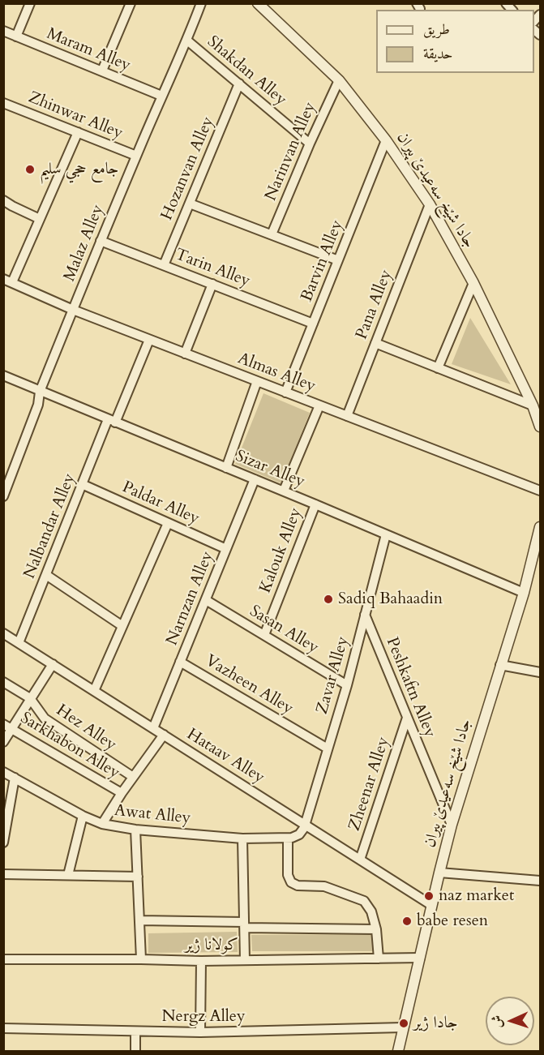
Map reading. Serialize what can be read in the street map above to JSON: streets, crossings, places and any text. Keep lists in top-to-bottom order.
{
  "streets": {
    "street": [
      "Maram Alley",
      "Shakdan Alley",
      "Zhinwar Alley",
      "Narinvan Alley",
      "Hozanvan Alley",
      "جادا شێخ سەعیدێ پیران",
      "Malaz Alley",
      "Barvin Alley",
      "Tarin Alley",
      "Pana Alley",
      "Almas Alley",
      "Sizar Alley",
      "Paldar Alley",
      "Nalbandar Alley",
      "Kalouk Alley",
      "Narnzan Alley",
      "Sasan Alley",
      "Zavar Alley",
      "Vazheen Alley",
      "Peshkaftn Alley",
      "Hez Alley",
      "Sarkhabon Alley",
      "Hataav Alley",
      "Zheenar Alley",
      "Awat Alley",
      "کولانا ژیر",
      "Nergz Alley"
    ]
  },
  "crossings": [
    ["Maram Alley", "Malaz Alley"],
    ["Shakdan Alley", "Narinvan Alley"],
    ["Shakdan Alley", "Hozanvan Alley"],
    ["Shakdan Alley", "Malaz Alley"],
    ["Zhinwar Alley", "Malaz Alley"],
    ["Narinvan Alley", "جادا شێخ سەعیدێ پیران"],
    ["Hozanvan Alley", "Tarin Alley"],
    ["جادا شێخ سەعیدێ پیران", "Barvin Alley"],
    ["جادا شێخ سەعیدێ پیران", "Pana Alley"],
    ["جادا شێخ سەعیدێ پیران", "Sizar Alley"],
    ["جادا شێخ سەعیدێ پیران", "Peshkaftn Alley"],
    ["جادا شێخ سەعیدێ پیران", "Hataav Alley"],
    ["جادا شێخ سەعیدێ پیران", "کولانا ژیر"],
    ["جادا شێخ سەعیدێ پیران", "Nergz Alley"],
    ["Malaz Alley", "Tarin Alley"],
    ["Malaz Alley", "Almas Alley"],
    ["Malaz Alley", "Sizar Alley"],
    ["Barvin Alley", "Tarin Alley"],
    ["Barvin Alley", "Almas Alley"],
    ["Pana Alley", "Almas Alley"],
    ["Almas Alley", "Nalbandar Alley"],
    ["Sizar Alley", "Nalbandar Alley"],
    ["Sizar Alley", "Kalouk Alley"],
    ["Sizar Alley", "Narnzan Alley"],
    ["Sizar Alley", "Zavar Alley"],
    ["Paldar Alley", "Nalbandar Alley"],
    ["Paldar Alley", "Narnzan Alley"],
    ["Nalbandar Alley", "Hataav Alley"],
    ["Kalouk Alley", "Sasan Alley"],
    ["Narnzan Alley", "Sasan Alley"],
    ["Narnzan Alley", "Vazheen Alley"],
    ["Narnzan Alley", "Hataav Alley"],
    ["Sasan Alley", "Zavar Alley"],
    ["Zavar Alley", "Vazheen Alley"],
    ["Zavar Alley", "Peshkaftn Alley"],
    ["Zavar Alley", "Hataav Alley"],
    ["Peshkaftn Alley", "Zheenar Alley"],
    ["Hataav Alley", "Zheenar Alley"]
  ],
  "places": [
    "جامع حجي سليم",
    "Sadiq Bahaadin",
    "naz market",
    "babe resen",
    "جادا ژير"
  ],
  "legend": ["طريق", "حديقة"],
  "north": "left"
}
